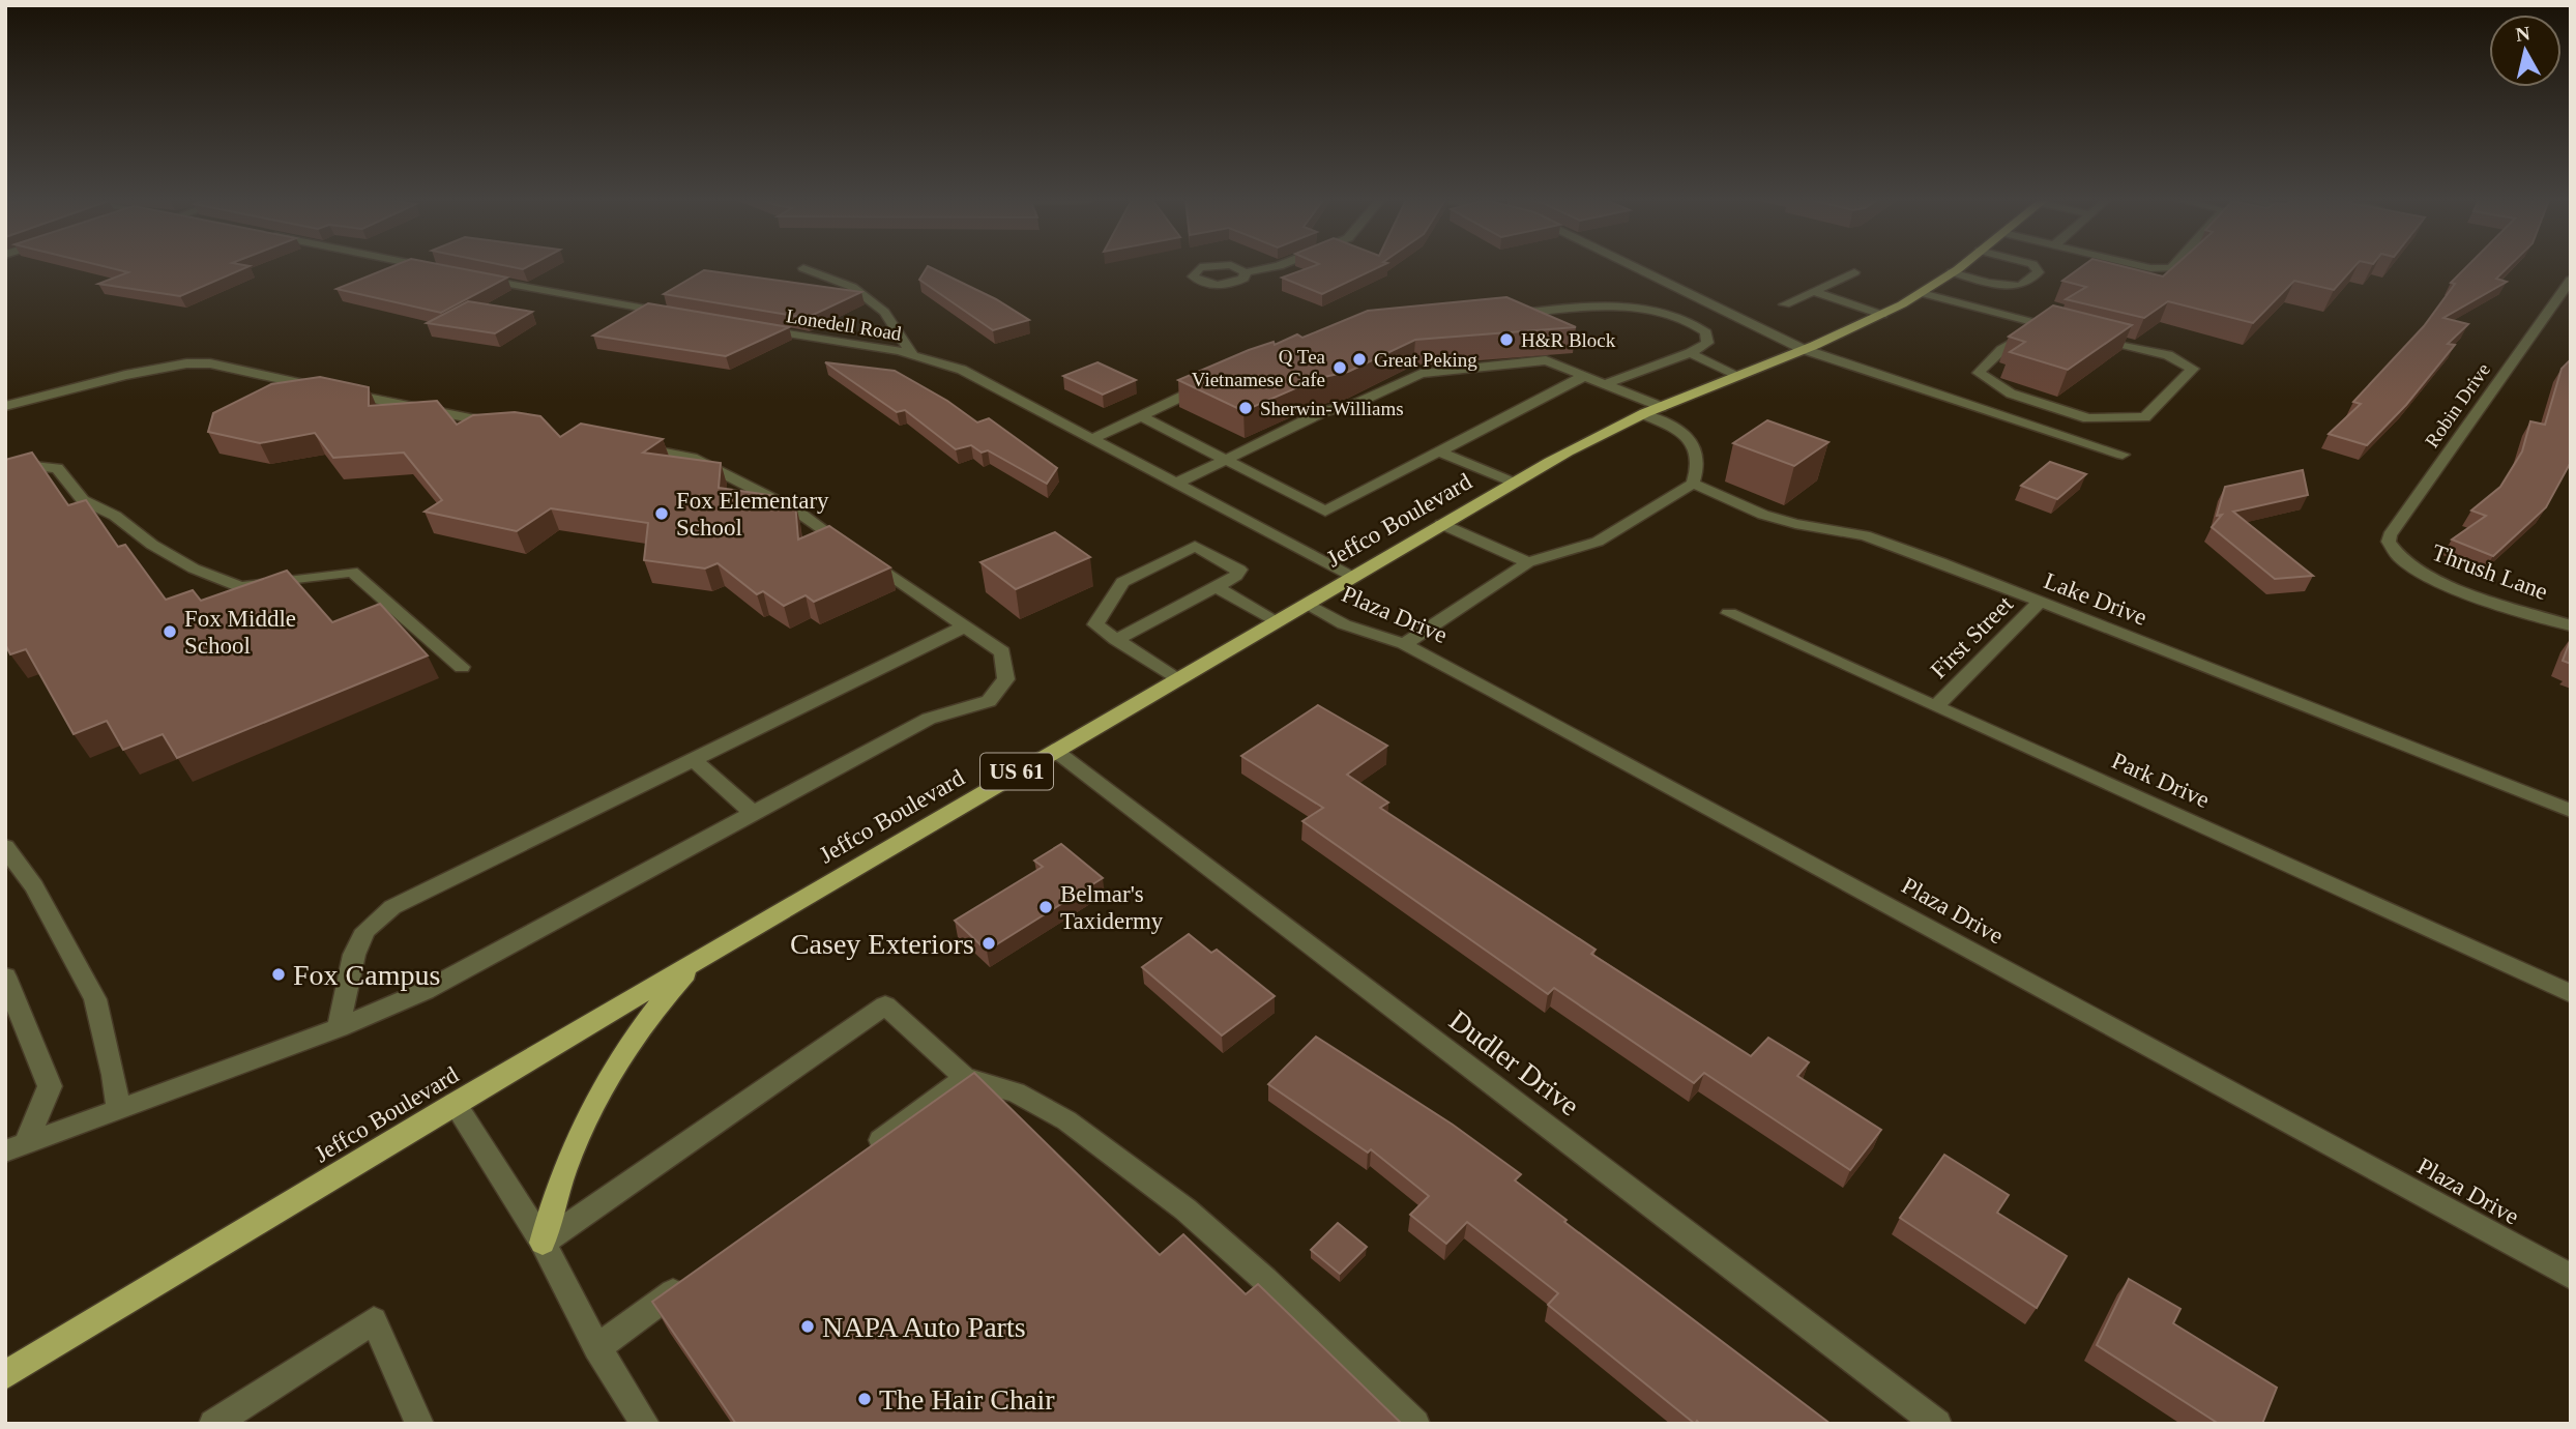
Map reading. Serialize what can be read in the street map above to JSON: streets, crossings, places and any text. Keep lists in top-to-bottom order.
{
  "streets": {
    "main road": ["Jeffco Boulevard", "US 61"],
    "street": [
      "Lonedell Road",
      "Robin Drive",
      "Thrush Lane",
      "Lake Drive",
      "Plaza Drive",
      "First Street",
      "Park Drive",
      "Dudler Drive"
    ]
  },
  "crossings": [
    ["Lonedell Road", "Jeffco Boulevard"],
    ["Robin Drive", "Thrush Lane"],
    ["Jeffco Boulevard", "Plaza Drive"],
    ["Jeffco Boulevard", "Dudler Drive"],
    ["Lake Drive", "First Street"],
    ["First Street", "Park Drive"]
  ],
  "places": [
    "H&R Block",
    "Great Peking",
    "Q Tea Vietnamese Cafe",
    "Sherwin-Williams",
    "Fox Elementary School",
    "Fox Middle School",
    "Belmar's Taxidermy",
    "Casey Exteriors",
    "Fox Campus",
    "NAPA Auto Parts",
    "The Hair Chair"
  ],
  "north": "top"
}
